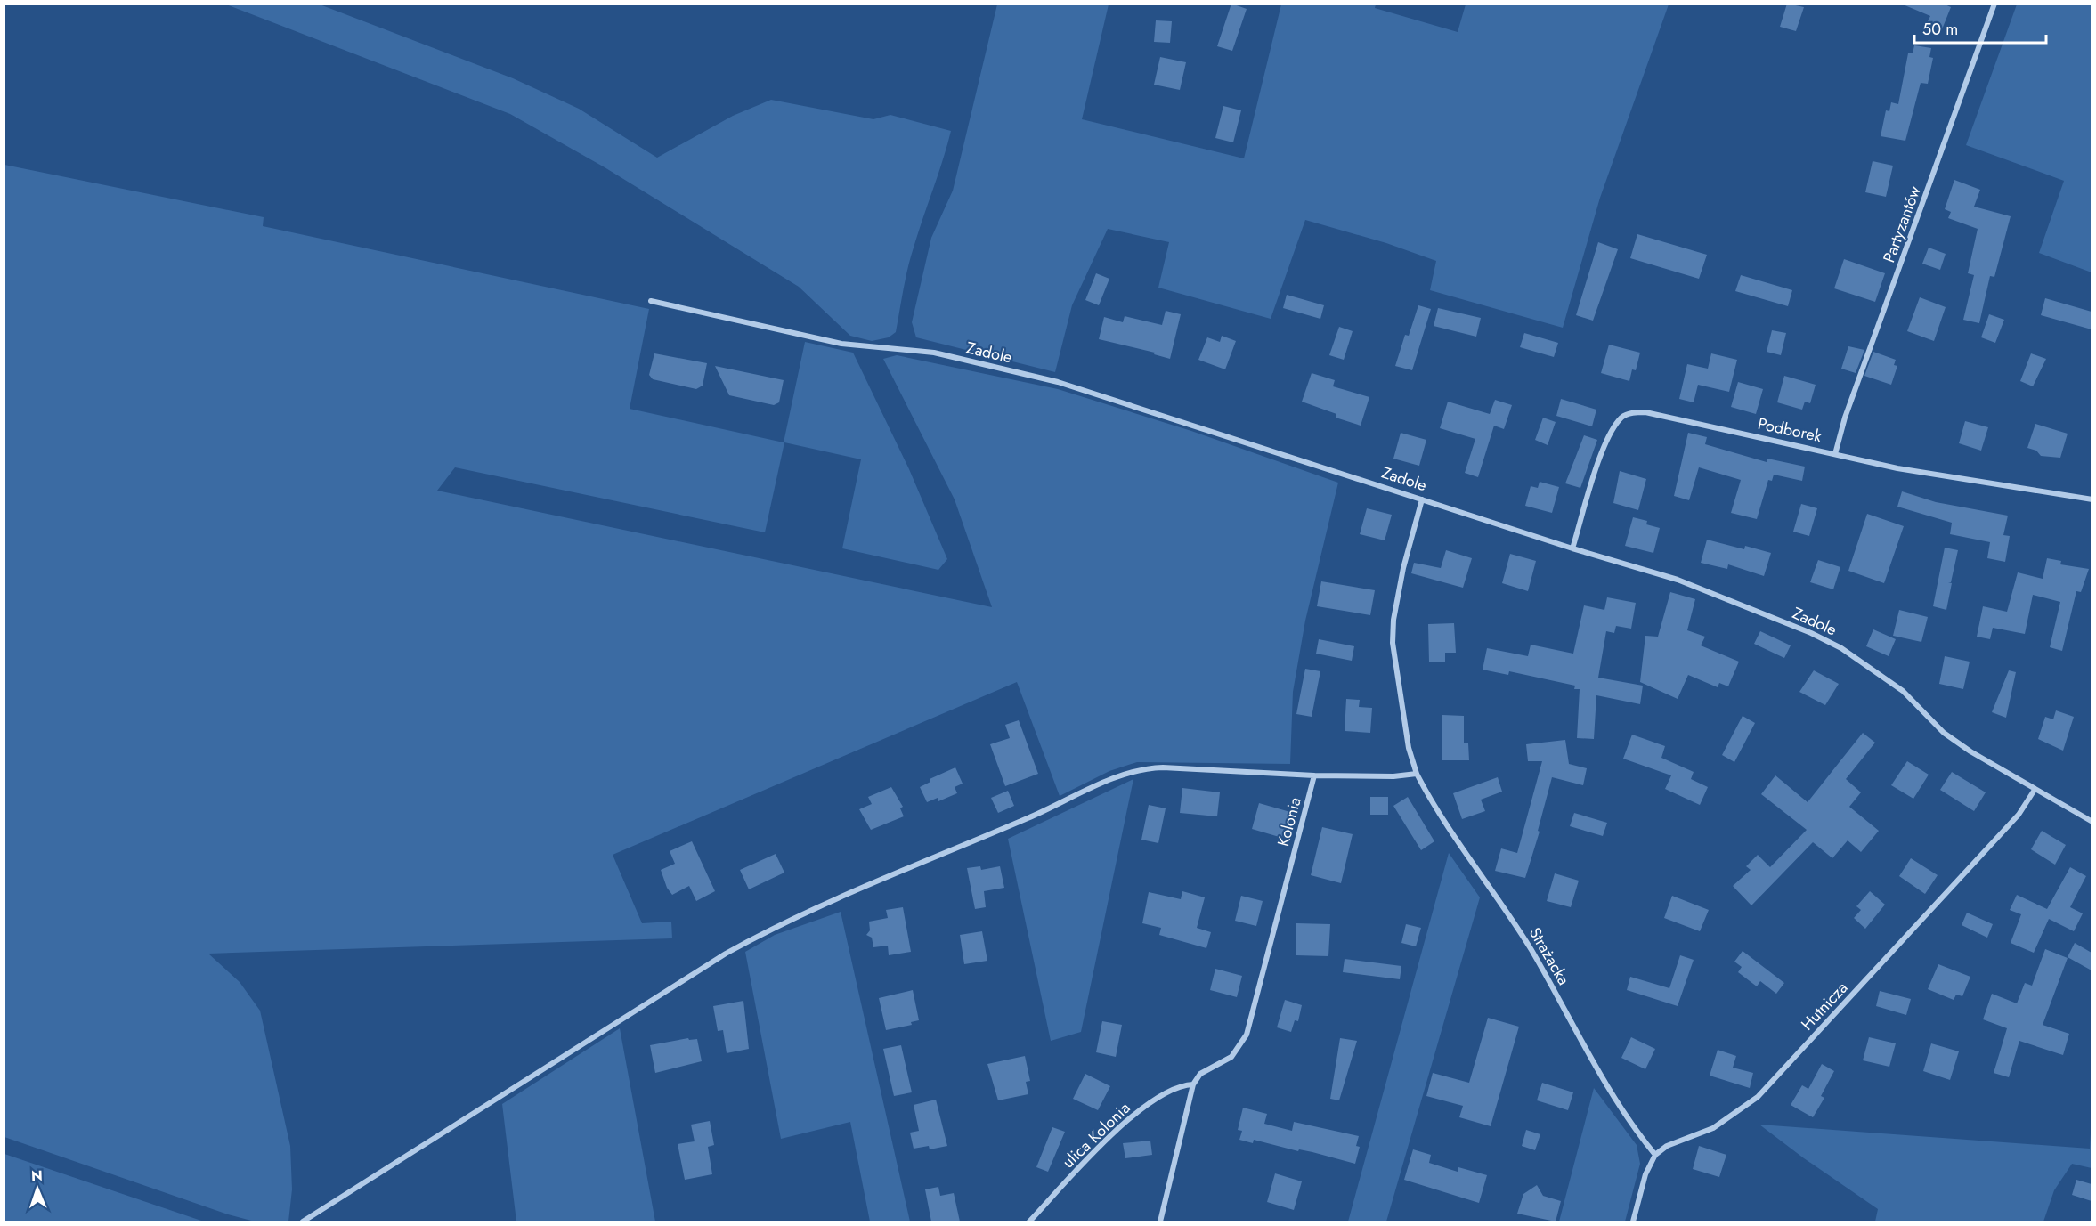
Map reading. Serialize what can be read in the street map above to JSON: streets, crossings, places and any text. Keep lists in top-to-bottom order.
{
  "streets": {
    "street": [
      "Partyzantów",
      "Zadole",
      "Podborek",
      "Kolonia",
      "Strażacka",
      "Hutnicza",
      "ulica Kolonia"
    ]
  },
  "crossings": [
    ["Partyzantów", "Podborek"],
    ["Zadole", "Podborek"],
    ["Zadole", "Hutnicza"],
    ["Kolonia", "ulica Kolonia"],
    ["Strażacka", "Hutnicza"]
  ],
  "scale_bar": "50 m",
  "north": "top"
}
